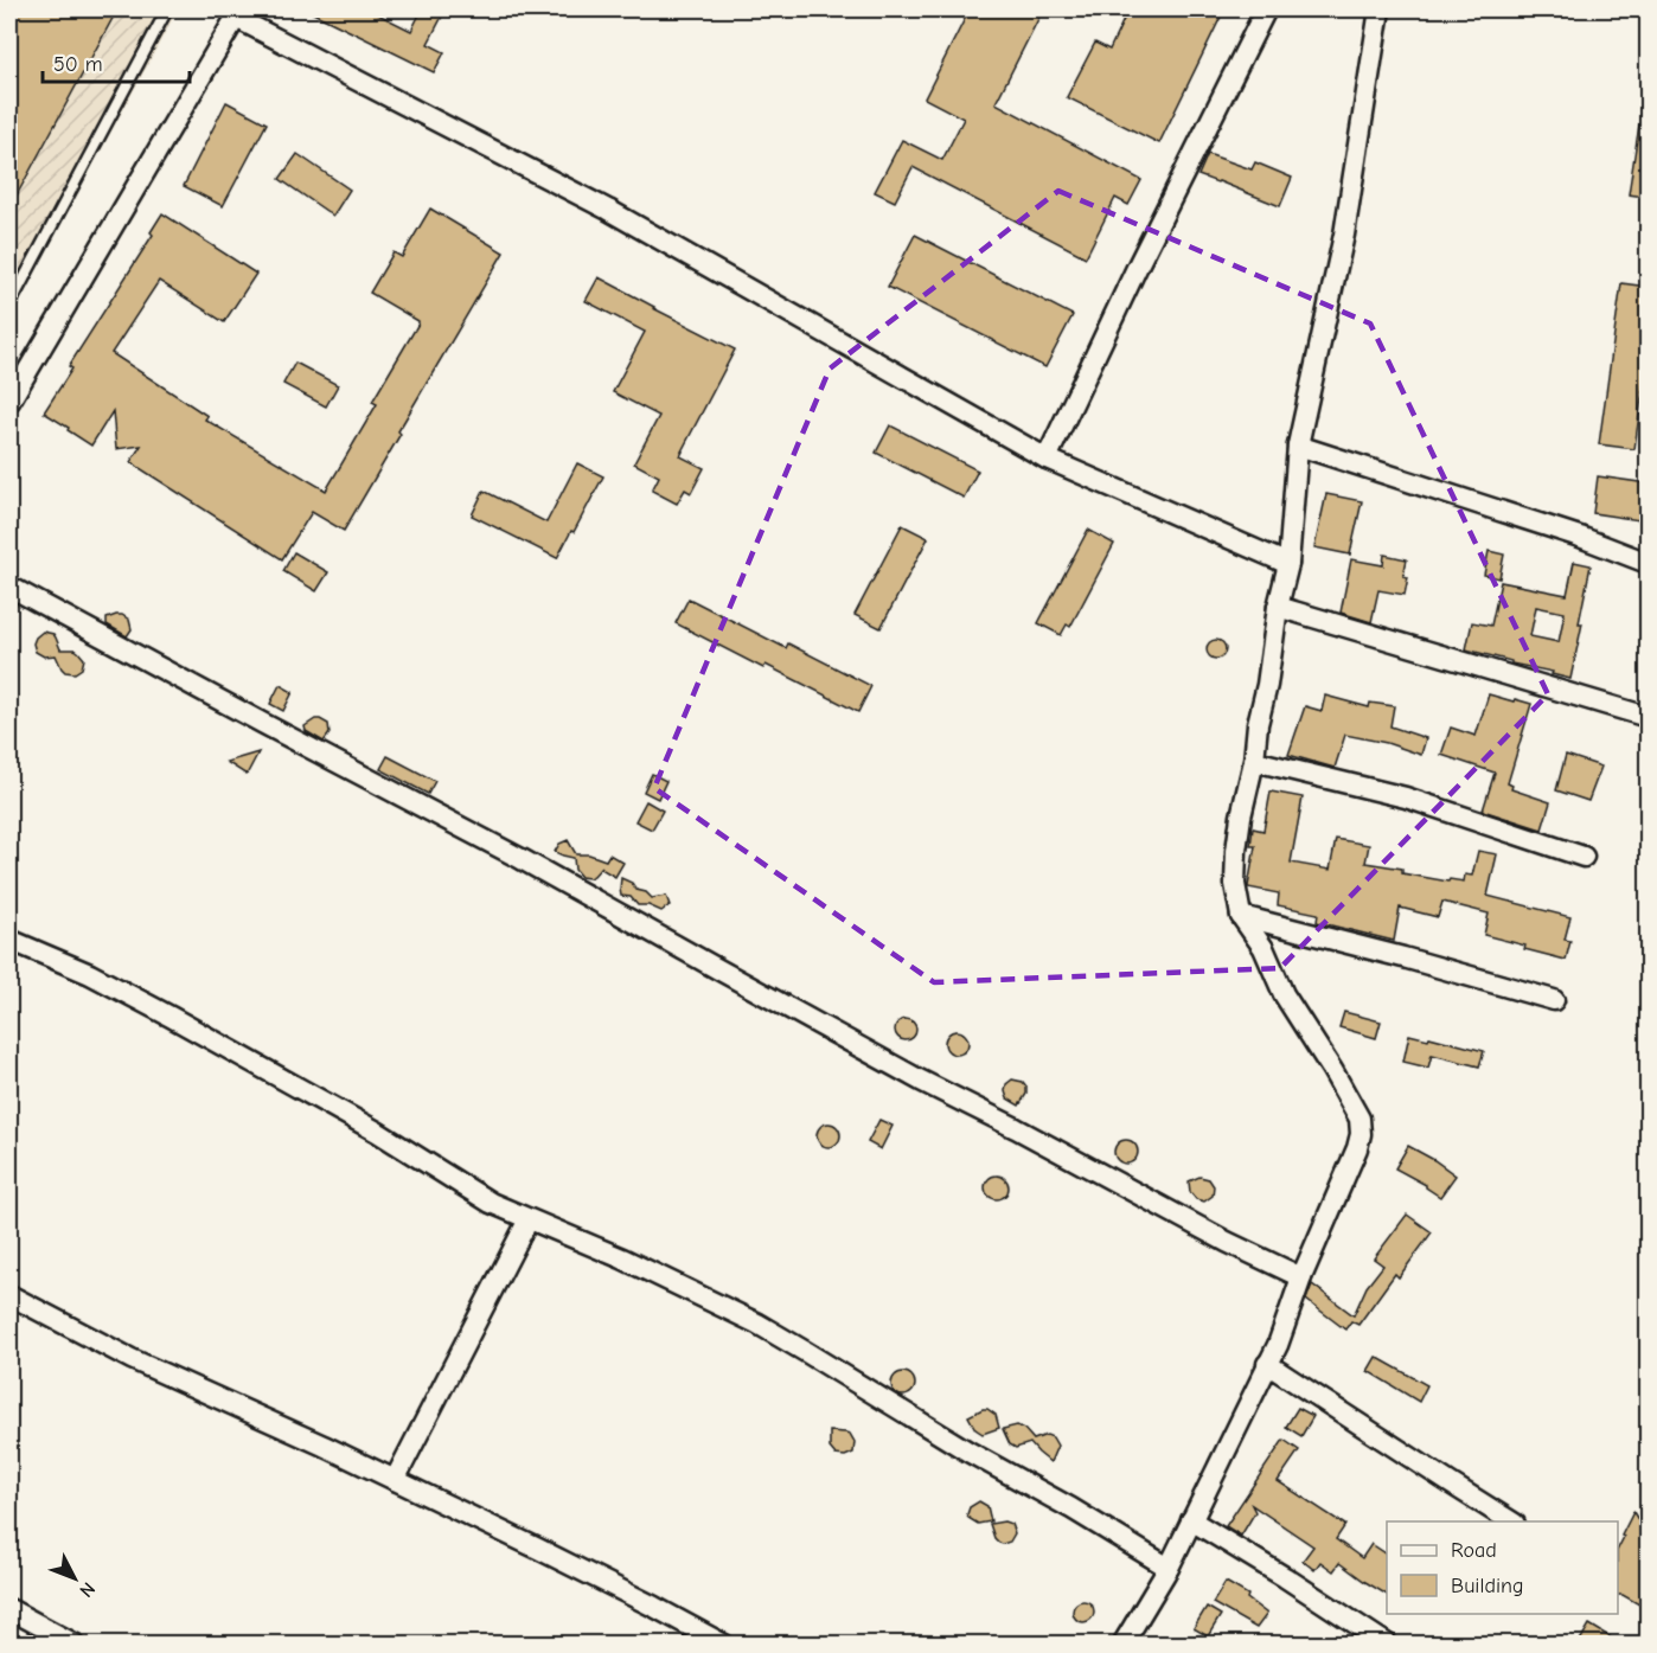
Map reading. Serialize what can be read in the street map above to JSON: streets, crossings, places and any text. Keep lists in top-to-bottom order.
{
  "legend": ["Road", "Building"],
  "scale_bar": "50 m",
  "north": "bottom right"
}
